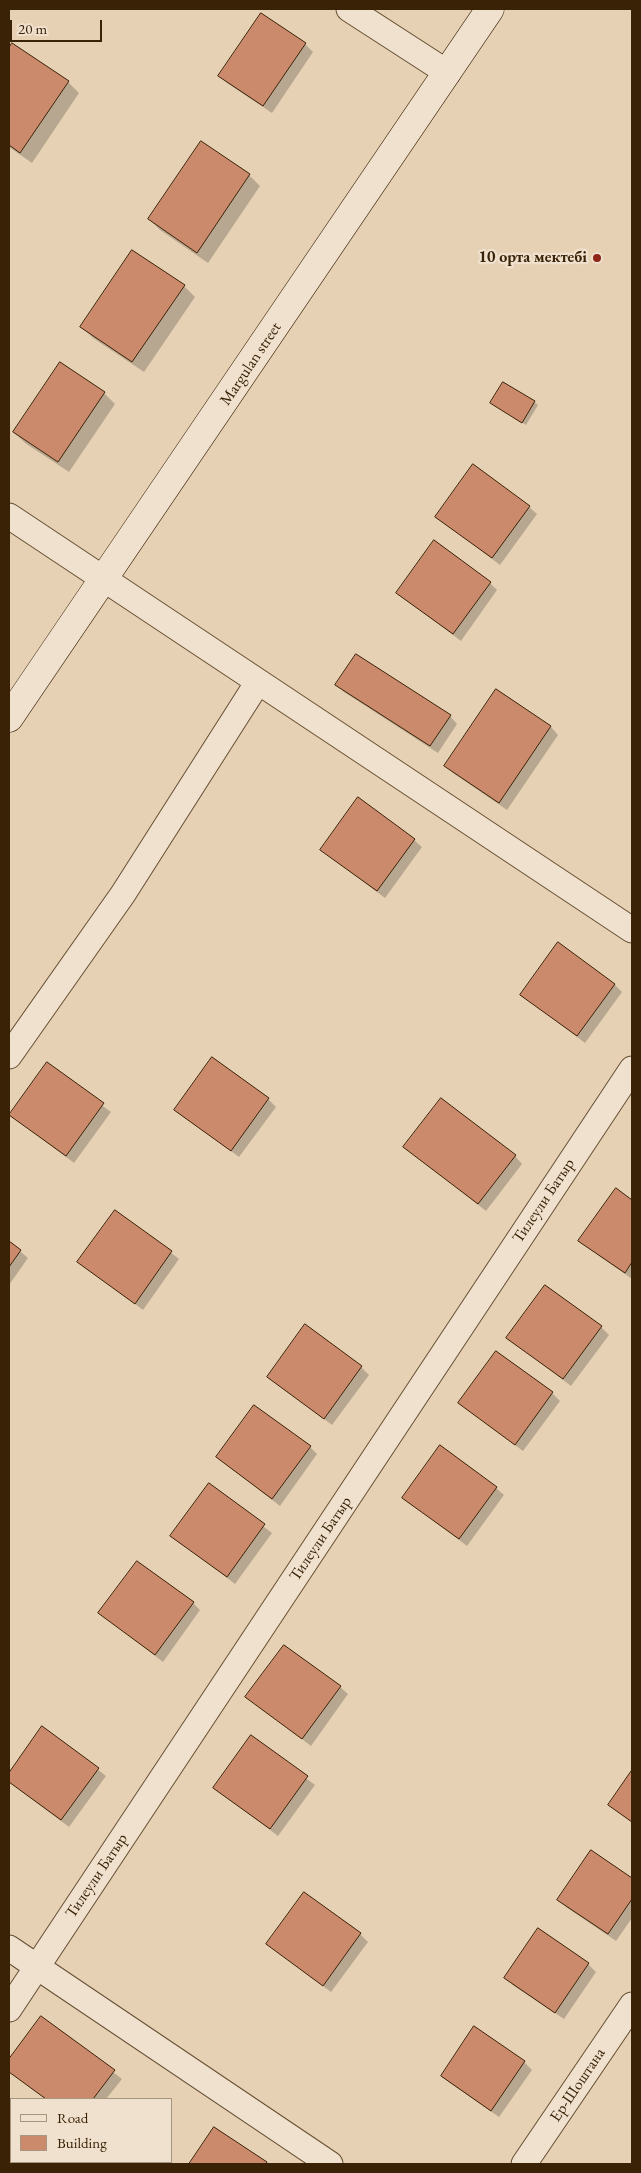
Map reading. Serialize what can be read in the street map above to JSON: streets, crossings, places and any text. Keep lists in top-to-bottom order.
{
  "streets": {
    "main road": ["Margulan street"],
    "street": ["Тилеули Батыр", "Ер-Шоштана"]
  },
  "places": ["10 орта мектебі"],
  "legend": ["Road", "Building"],
  "scale_bar": "20 m"
}
